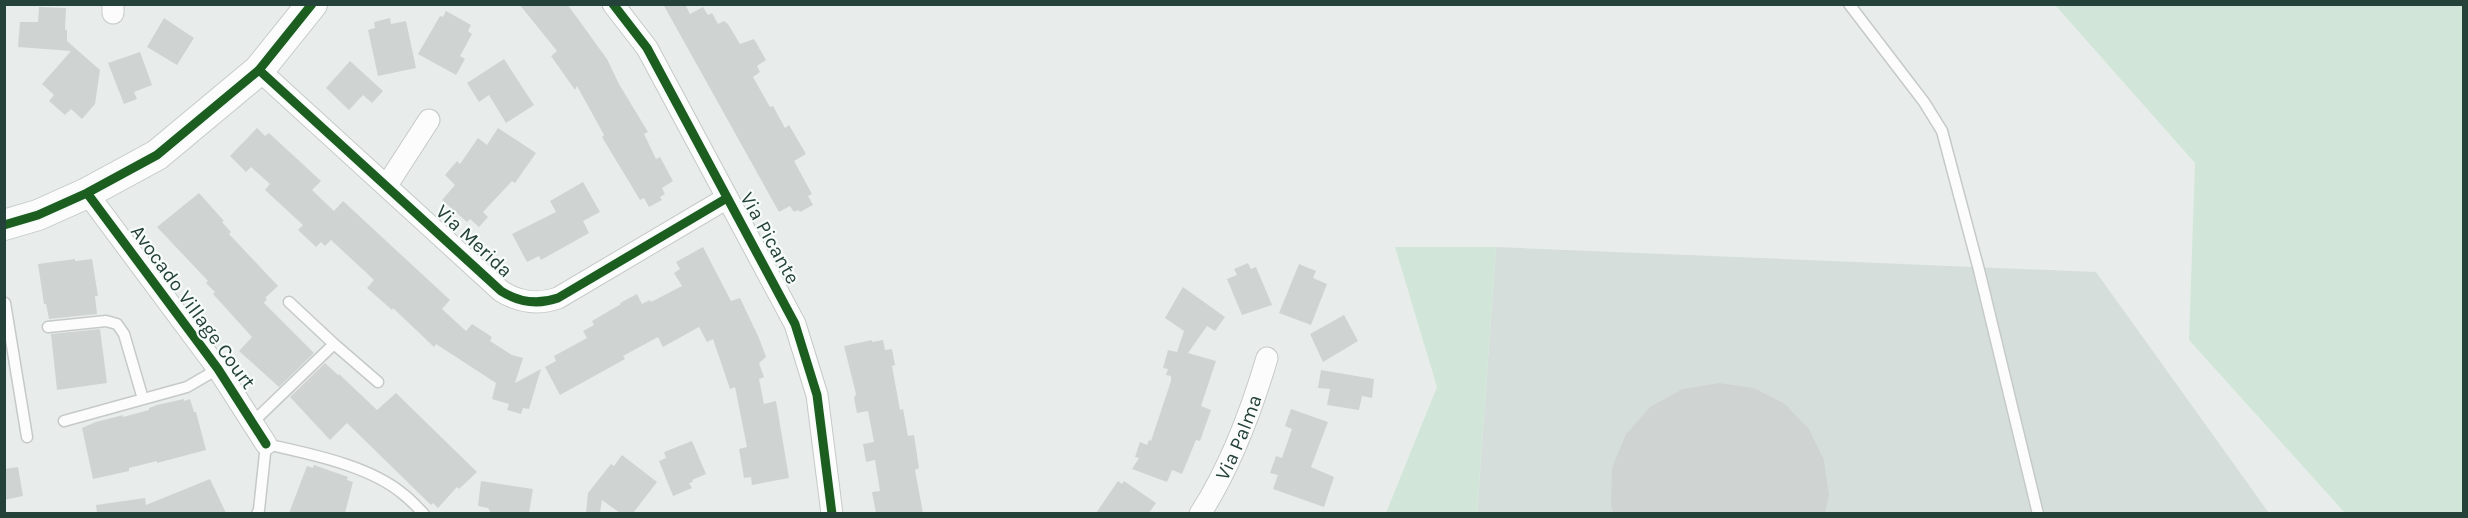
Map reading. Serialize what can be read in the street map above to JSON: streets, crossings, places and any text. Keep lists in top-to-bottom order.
{
  "streets": {
    "street": [
      "Via Picante",
      "Via Merida",
      "Avocado Village Court",
      "Via Palma"
    ]
  },
  "crossings": [
    ["Via Picante", "Via Merida"]
  ]
}
